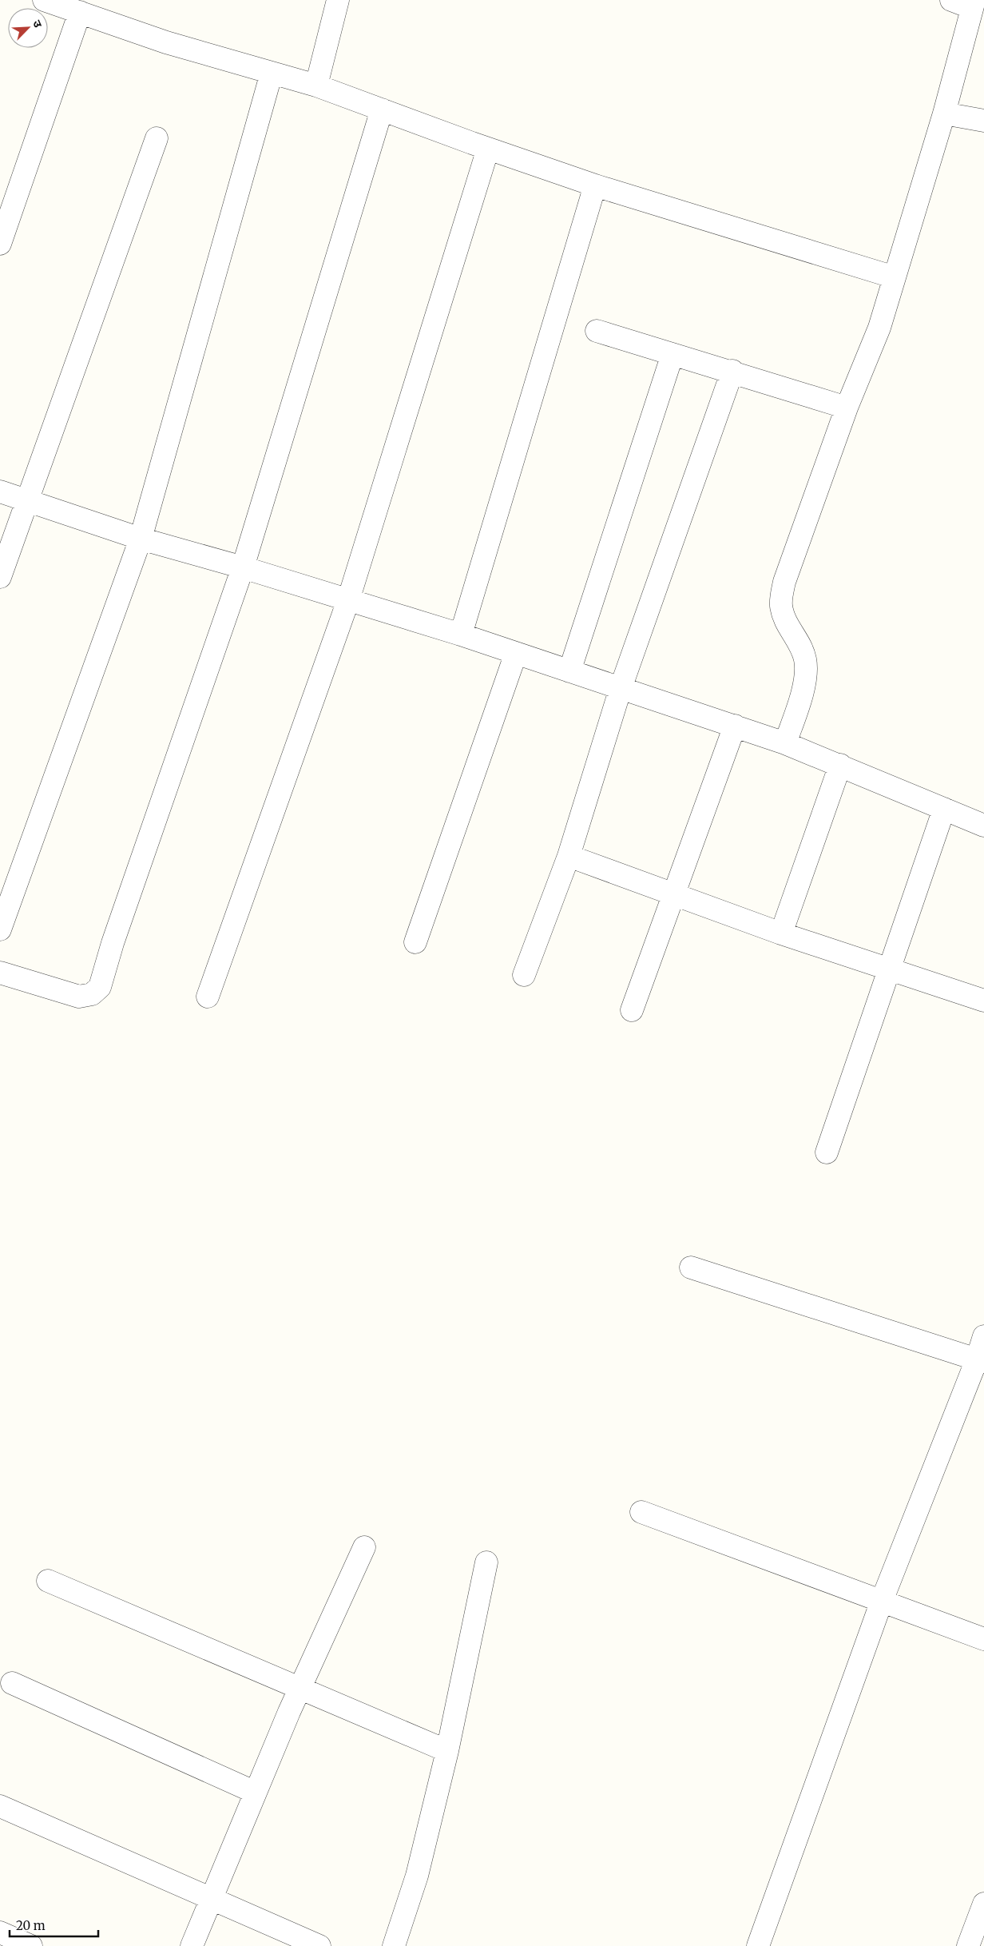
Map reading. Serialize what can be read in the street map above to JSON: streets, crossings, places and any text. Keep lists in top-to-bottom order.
{
  "scale_bar": "20 m",
  "north": "top right"
}
